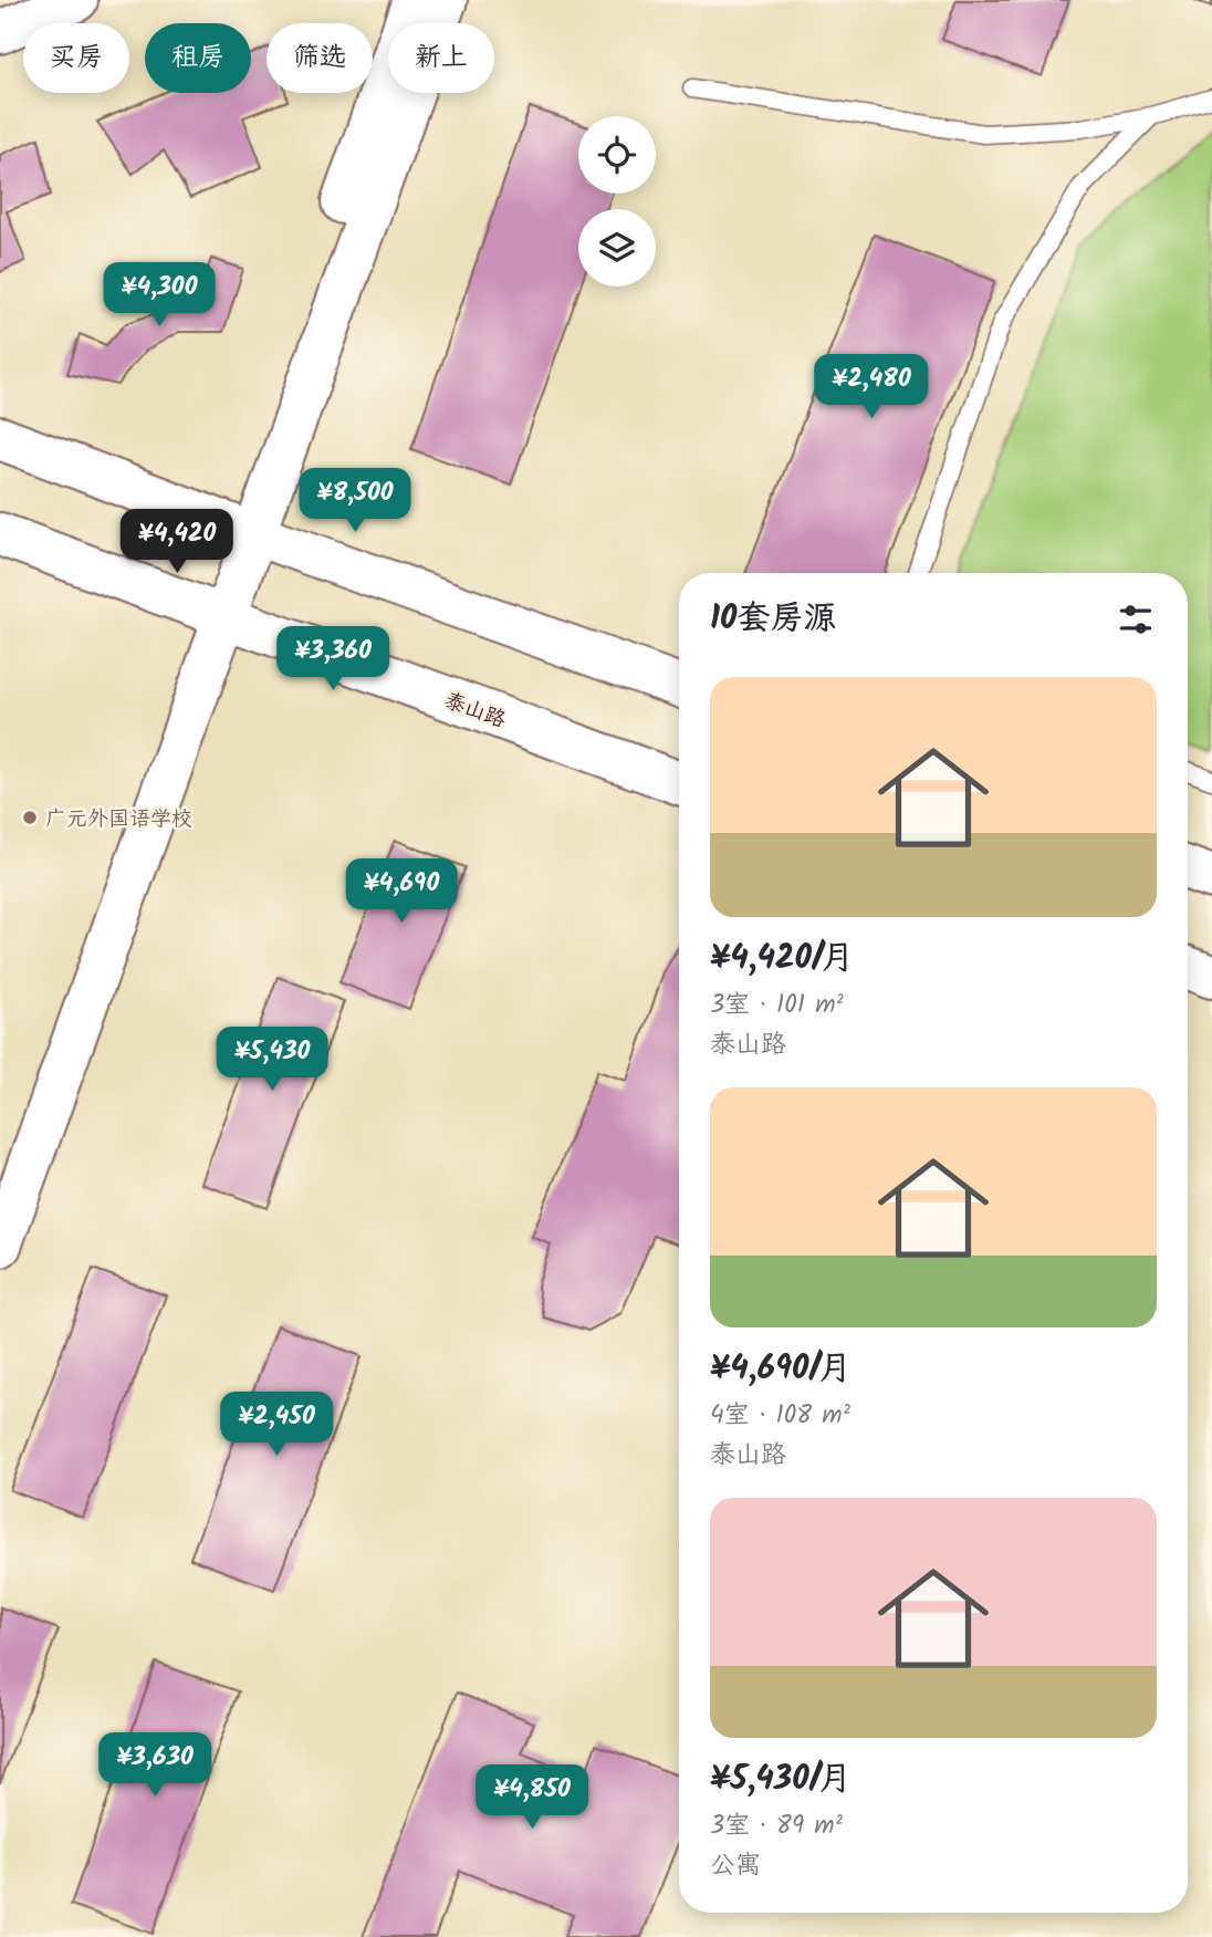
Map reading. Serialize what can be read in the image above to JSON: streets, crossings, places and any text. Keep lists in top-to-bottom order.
{
  "streets": {
    "street": ["泰山路"]
  },
  "places": ["广元外国语学校"],
  "page": {
    "chip": [
      "买房",
      "租房",
      "筛选",
      "新上"
    ],
    "price": [
      "¥4,300",
      "¥2,480",
      "¥8,500",
      "¥4,420",
      "¥3,360",
      "¥4,690",
      "¥5,430",
      "¥2,450",
      "¥3,630",
      "¥4,850"
    ],
    "heading": "10套房源",
    "list": [
      {
        "name": "¥4,420/月",
        "note": "3室 · 101 m² · 泰山路"
      },
      {
        "name": "¥4,690/月",
        "note": "4室 · 108 m² · 泰山路"
      },
      {
        "name": "¥5,430/月",
        "note": "3室 · 89 m² · 公寓"
      }
    ]
  }
}
